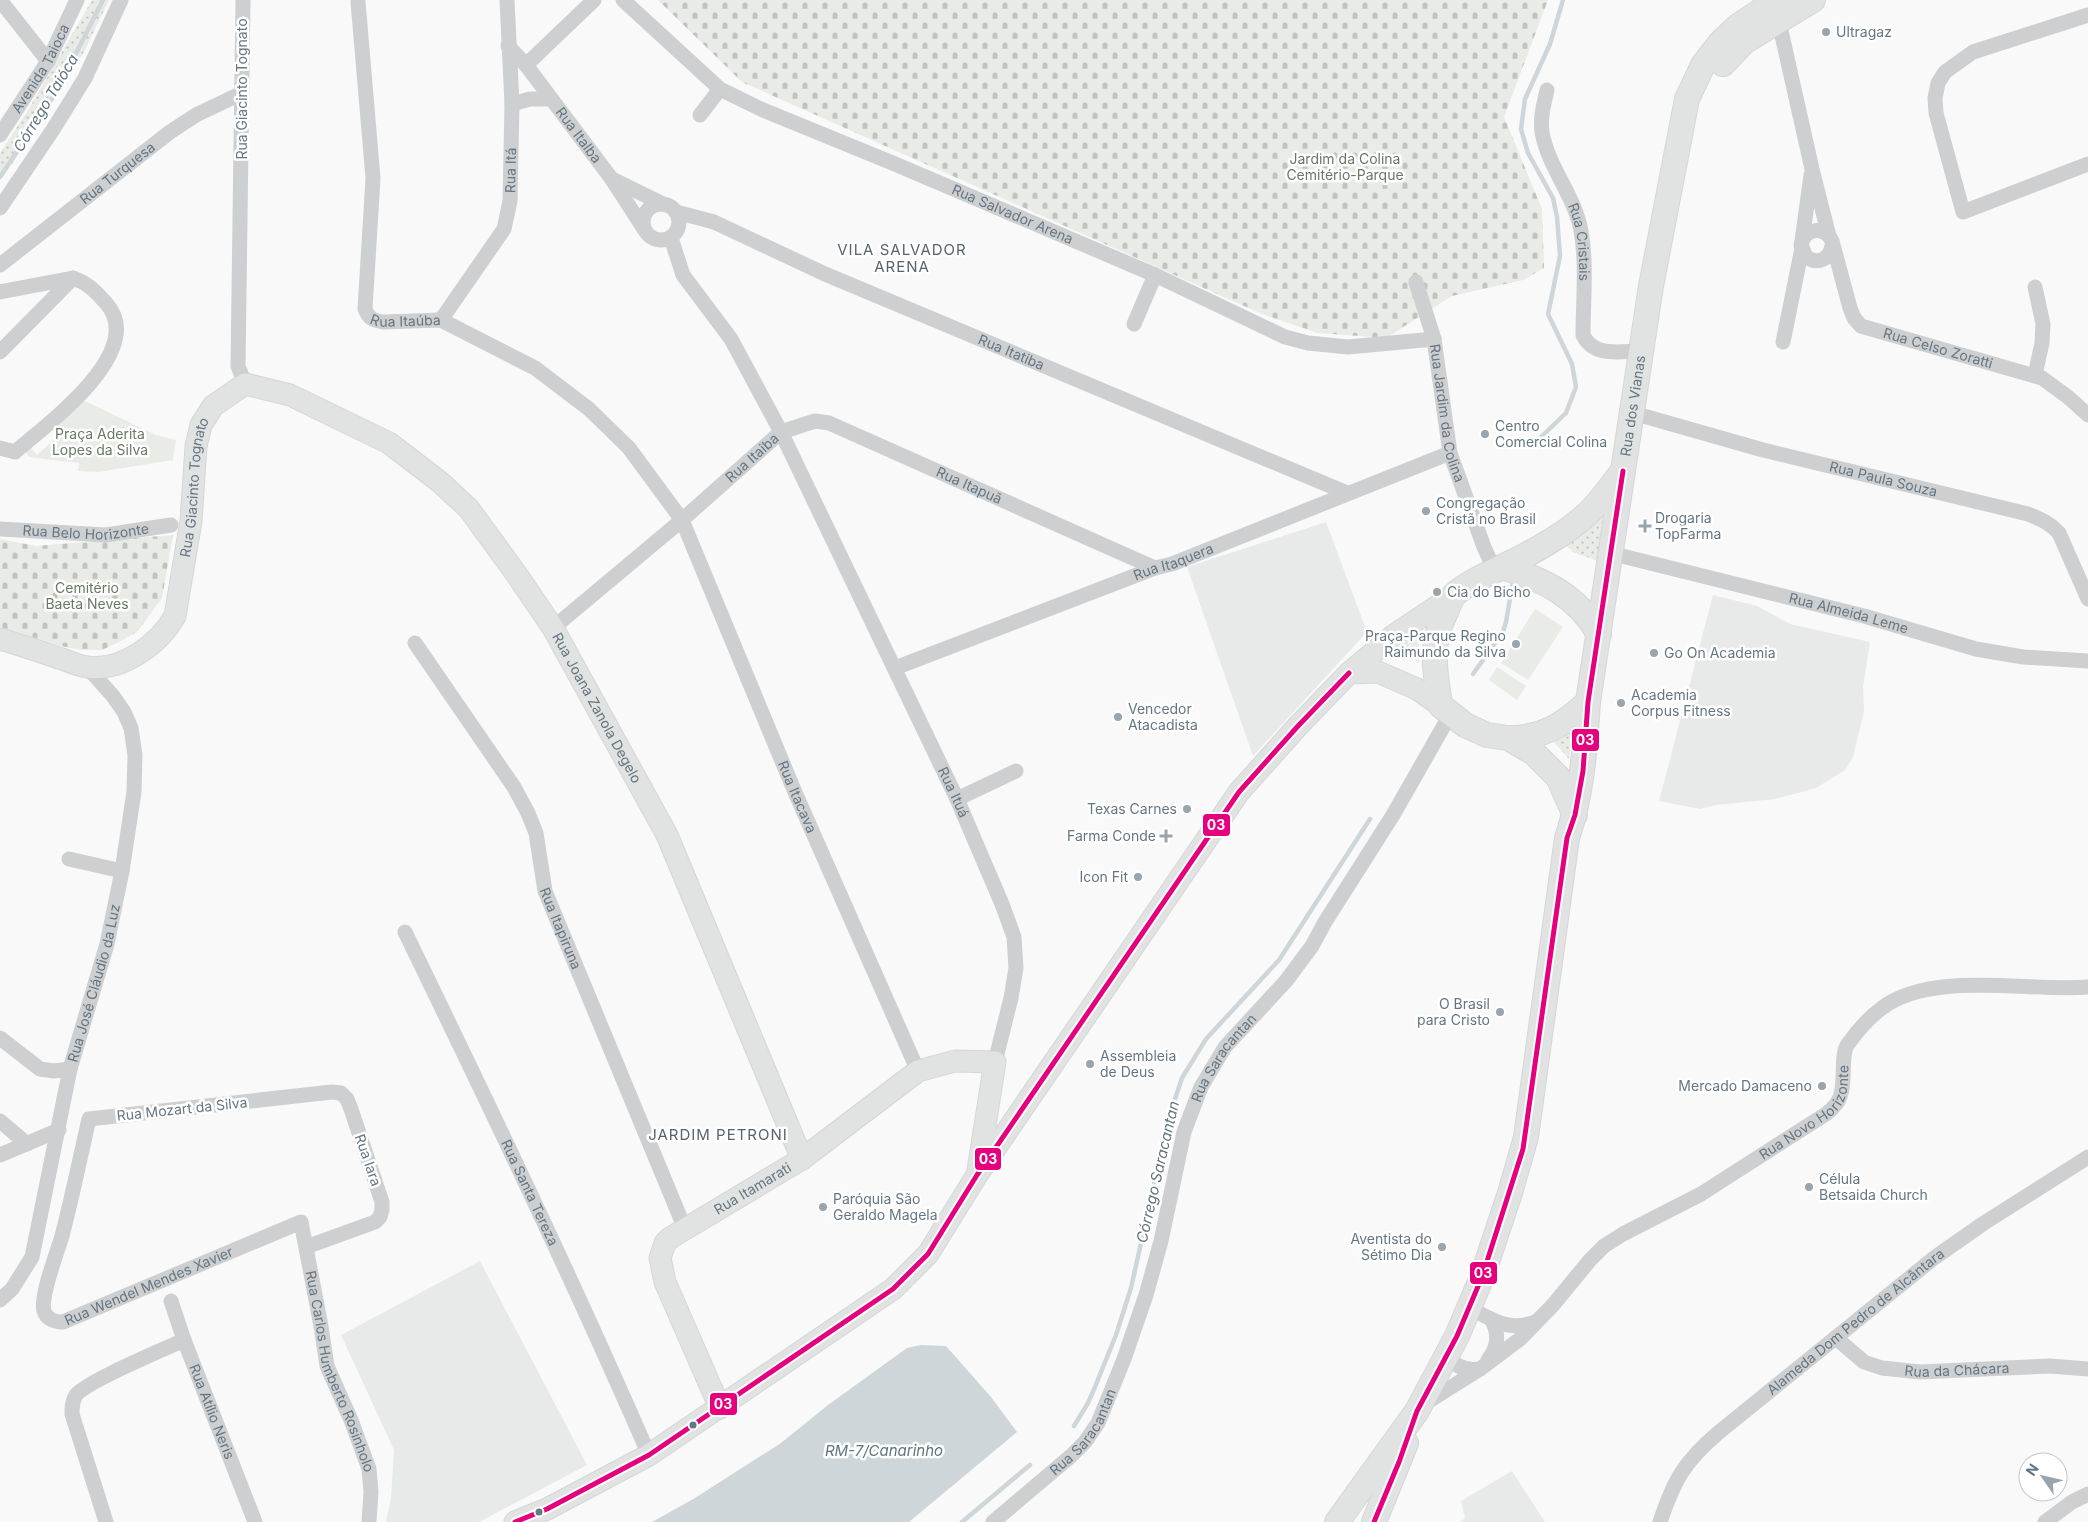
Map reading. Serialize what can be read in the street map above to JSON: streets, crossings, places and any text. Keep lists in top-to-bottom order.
{
  "streets": {
    "main road": ["Rua dos Vianas"],
    "street": [
      "Avenida Taioca",
      "Rua Giacinto Tognato",
      "Rua Italba",
      "Rua Itá",
      "Rua Turquesa",
      "Rua Salvador Arena",
      "Rua Cristais",
      "Rua Itaúba",
      "Rua Celso Zoratti",
      "Rua Itatiba",
      "Rua Jardim da Colina",
      "Rua Itaiba",
      "Rua Paula Souza",
      "Rua Itapuã",
      "Rua Belo Horizonte",
      "Rua Itaquera",
      "Rua Almeida Leme",
      "Rua Joana Zanola Degelo",
      "Rua Ituá",
      "Rua Itacava",
      "Rua Itapiruna",
      "Rua José Cláudio da Luz",
      "Rua Saracantan",
      "Rua Novo Horizonte",
      "Rua Mozart da Silva",
      "Rua Iara",
      "Rua Itamarati",
      "Rua Santa Tereza",
      "Rua Wendel Mendes Xavier",
      "Alameda Dom Pedro de Alcântara",
      "Rua da Chácara",
      "Rua Carlos Humberto Rosinholo",
      "Rua Atílio Neris"
    ]
  },
  "crossings": [
    ["Rua Giacinto Tognato", "Rua Turquesa"],
    ["Rua Giacinto Tognato", "Rua Joana Zanola Degelo"],
    ["Rua Giacinto Tognato", "Rua José Cláudio da Luz"],
    ["Rua Italba", "Rua Itá"],
    ["Rua Italba", "Rua Itatiba"],
    ["Rua Italba", "Rua Itaiba"],
    ["Rua Itá", "Rua Itaúba"],
    ["Rua Salvador Arena", "Rua Jardim da Colina"],
    ["Rua Cristais", "Rua dos Vianas"],
    ["Rua Itaúba", "Rua Itaiba"],
    ["Rua Itaúba", "Rua Itacava"],
    ["Rua Celso Zoratti", "Rua dos Vianas"],
    ["Rua Itatiba", "Rua Itaiba"],
    ["Rua Itatiba", "Rua Itaquera"],
    ["Rua dos Vianas", "Rua Jardim da Colina"],
    ["Rua dos Vianas", "Rua Paula Souza"],
    ["Rua dos Vianas", "Rua Ituá"],
    ["Rua dos Vianas", "Rua Saracantan"],
    ["Rua dos Vianas", "Rua Itamarati"],
    ["Rua dos Vianas", "Rua Santa Tereza"],
    ["Rua Jardim da Colina", "Rua Itaquera"],
    ["Rua Jardim da Colina", "Rua Saracantan"],
    ["Rua Itaiba", "Rua Itapuã"],
    ["Rua Itaiba", "Rua Joana Zanola Degelo"],
    ["Rua Itaiba", "Rua Ituá"],
    ["Rua Itaiba", "Rua Itacava"],
    ["Rua Itapuã", "Rua Itaquera"],
    ["Rua Itapuã", "Rua Ituá"],
    ["Rua Itaquera", "Rua Ituá"],
    ["Rua Joana Zanola Degelo", "Rua Itamarati"],
    ["Rua Ituá", "Rua Itamarati"],
    ["Rua Itacava", "Rua Itamarati"],
    ["Rua Itapiruna", "Rua Itamarati"],
    ["Rua Mozart da Silva", "Rua Iara"],
    ["Rua Mozart da Silva", "Rua Wendel Mendes Xavier"],
    ["Rua Iara", "Rua Carlos Humberto Rosinholo"],
    ["Rua Wendel Mendes Xavier", "Rua Carlos Humberto Rosinholo"],
    ["Alameda Dom Pedro de Alcântara", "Rua da Chácara"]
  ],
  "districts": ["VILA SALVADOR ARENA", "JARDIM PETRONI"],
  "water": ["Córrego Taióca", "Córrego Saracantan", "RM-7/Canarinho"],
  "parks": ["Jardim da Colina Cemitério-Parque", "Praça Aderita Lopes da Silva", "Cemitério Baeta Neves"],
  "places": {
    "other": [
      "Ultragaz",
      "Centro Comercial Colina",
      "Congregação Cristã no Brasil",
      "Cia do Bicho",
      "Praça-Parque Regino Raimundo da Silva",
      "Go On Academia",
      "Academia Corpus Fitness",
      "Vencedor Atacadista",
      "Texas Carnes",
      "Icon Fit",
      "O Brasil para Cristo",
      "Assembleia de Deus",
      "Mercado Damaceno",
      "Célula Betsaida Church",
      "Paróquia São Geraldo Magela",
      "Aventista do Sétimo Dia"
    ],
    "health": ["Drogaria TopFarma", "Farma Conde"]
  },
  "lines": ["transit line 03"],
  "north": "top left"
}
